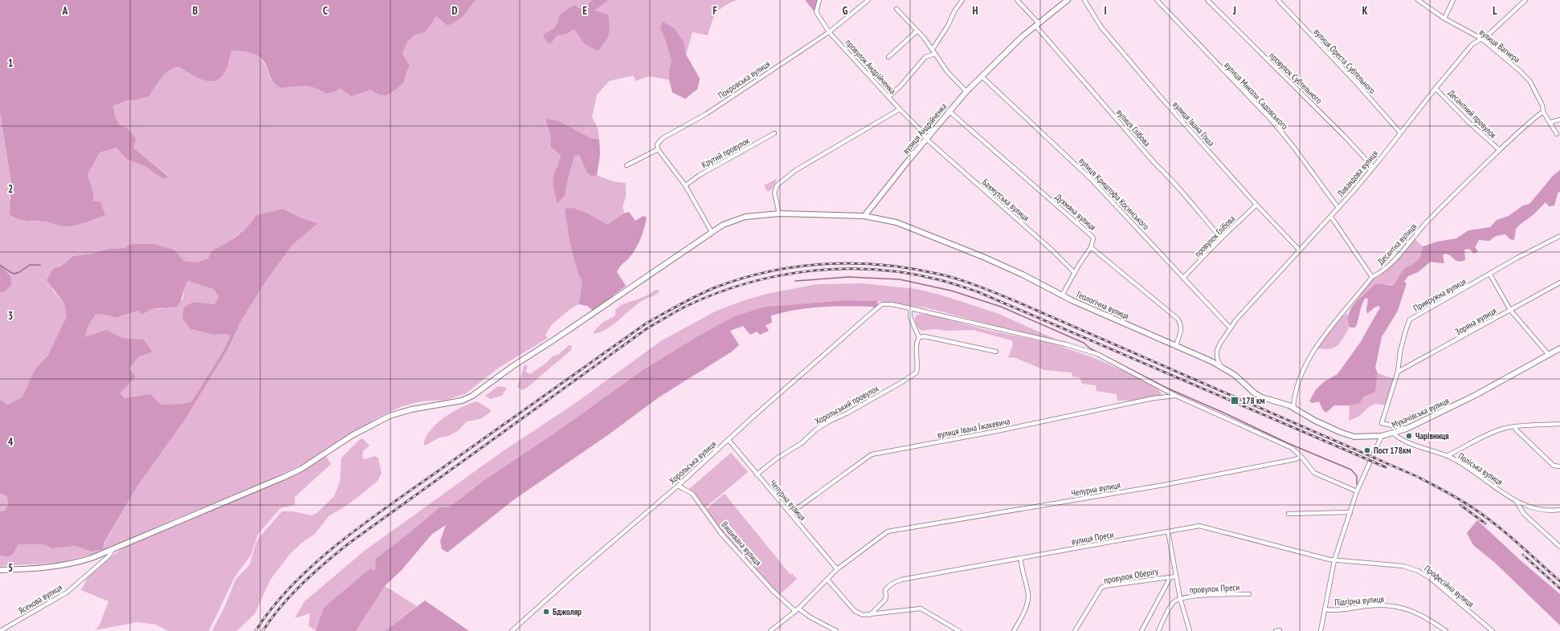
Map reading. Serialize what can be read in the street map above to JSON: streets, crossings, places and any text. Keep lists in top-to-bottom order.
{
  "streets": {
    "street": [
      "вулиця Вагнера",
      "вулиця Ореста Субтельного",
      "провулок Андрійченка",
      "провулок Субтельного",
      "Покровська вулиця",
      "вулиця Миколи Садовського",
      "Десантний провулок",
      "вулиця Івана Гоша",
      "вулиця Глібова",
      "вулиця Андрійченка",
      "Крутий провулок",
      "Лавандова вулиця",
      "вулиця Криштофа Косинського",
      "Бахмутська вулиця",
      "Духмяна вулиця",
      "провулок Глібова",
      "Десантна вулиця",
      "Прияружна вулиця",
      "Геологічна вулиця",
      "Зоряна вулиця",
      "Хорольський провулок",
      "Мукачівська вулиця",
      "вулиця Івана Їжакевича",
      "Хорольська вулиця",
      "Поліська вулиця",
      "Чепурна вулиця",
      "вулиця Преси",
      "Вишивана вулиця",
      "провулок Оберігу",
      "Професійна вулиця",
      "провулок Преси",
      "Ясенова вулиця",
      "Підгірна вулиця"
    ]
  },
  "crossings": [
    ["вулиця Вагнера", "Лавандова вулиця"],
    ["вулиця Вагнера", "Десантна вулиця"],
    ["вулиця Ореста Субтельного", "Лавандова вулиця"],
    ["провулок Андрійченка", "Покровська вулиця"],
    ["провулок Андрійченка", "вулиця Андрійченка"],
    ["провулок Андрійченка", "Бахмутська вулиця"],
    ["провулок Субтельного", "Лавандова вулиця"],
    ["вулиця Миколи Садовського", "Лавандова вулиця"],
    ["Десантний провулок", "Лавандова вулиця"],
    ["Десантний провулок", "Десантна вулиця"],
    ["вулиця Івана Гоша", "Лавандова вулиця"],
    ["вулиця Івана Гоша", "провулок Глібова"],
    ["вулиця Глібова", "вулиця Андрійченка"],
    ["вулиця Глібова", "провулок Глібова"],
    ["вулиця Андрійченка", "вулиця Криштофа Косинського"],
    ["вулиця Андрійченка", "Бахмутська вулиця"],
    ["вулиця Андрійченка", "Духмяна вулиця"],
    ["вулиця Андрійченка", "Геологічна вулиця"],
    ["Лавандова вулиця", "вулиця Криштофа Косинського"],
    ["Лавандова вулиця", "Геологічна вулиця"],
    ["вулиця Криштофа Косинського", "провулок Глібова"],
    ["Десантна вулиця", "Геологічна вулиця"],
    ["Прияружна вулиця", "Зоряна вулиця"],
    ["Прияружна вулиця", "Мукачівська вулиця"],
    ["Геологічна вулиця", "Мукачівська вулиця"],
    ["Хорольський провулок", "Хорольська вулиця"],
    ["Хорольський провулок", "Чепурна вулиця"],
    ["Мукачівська вулиця", "Поліська вулиця"],
    ["вулиця Івана Їжакевича", "Чепурна вулиця"],
    ["Хорольська вулиця", "Чепурна вулиця"],
    ["Хорольська вулиця", "Вишивана вулиця"],
    ["Чепурна вулиця", "Вишивана вулиця"],
    ["вулиця Преси", "Професійна вулиця"],
    ["вулиця Преси", "провулок Преси"],
    ["провулок Оберігу", "провулок Преси"]
  ],
  "places": {
    "transit": ["178 км"],
    "other": ["Чарівниця", "Пост 178км", "Бджоляр"]
  },
  "grid": {
    "columns": [
      "A",
      "B",
      "C",
      "D",
      "E",
      "F",
      "G",
      "H",
      "I",
      "J",
      "K",
      "L"
    ],
    "rows": [
      "1",
      "2",
      "3",
      "4",
      "5"
    ]
  }
}
